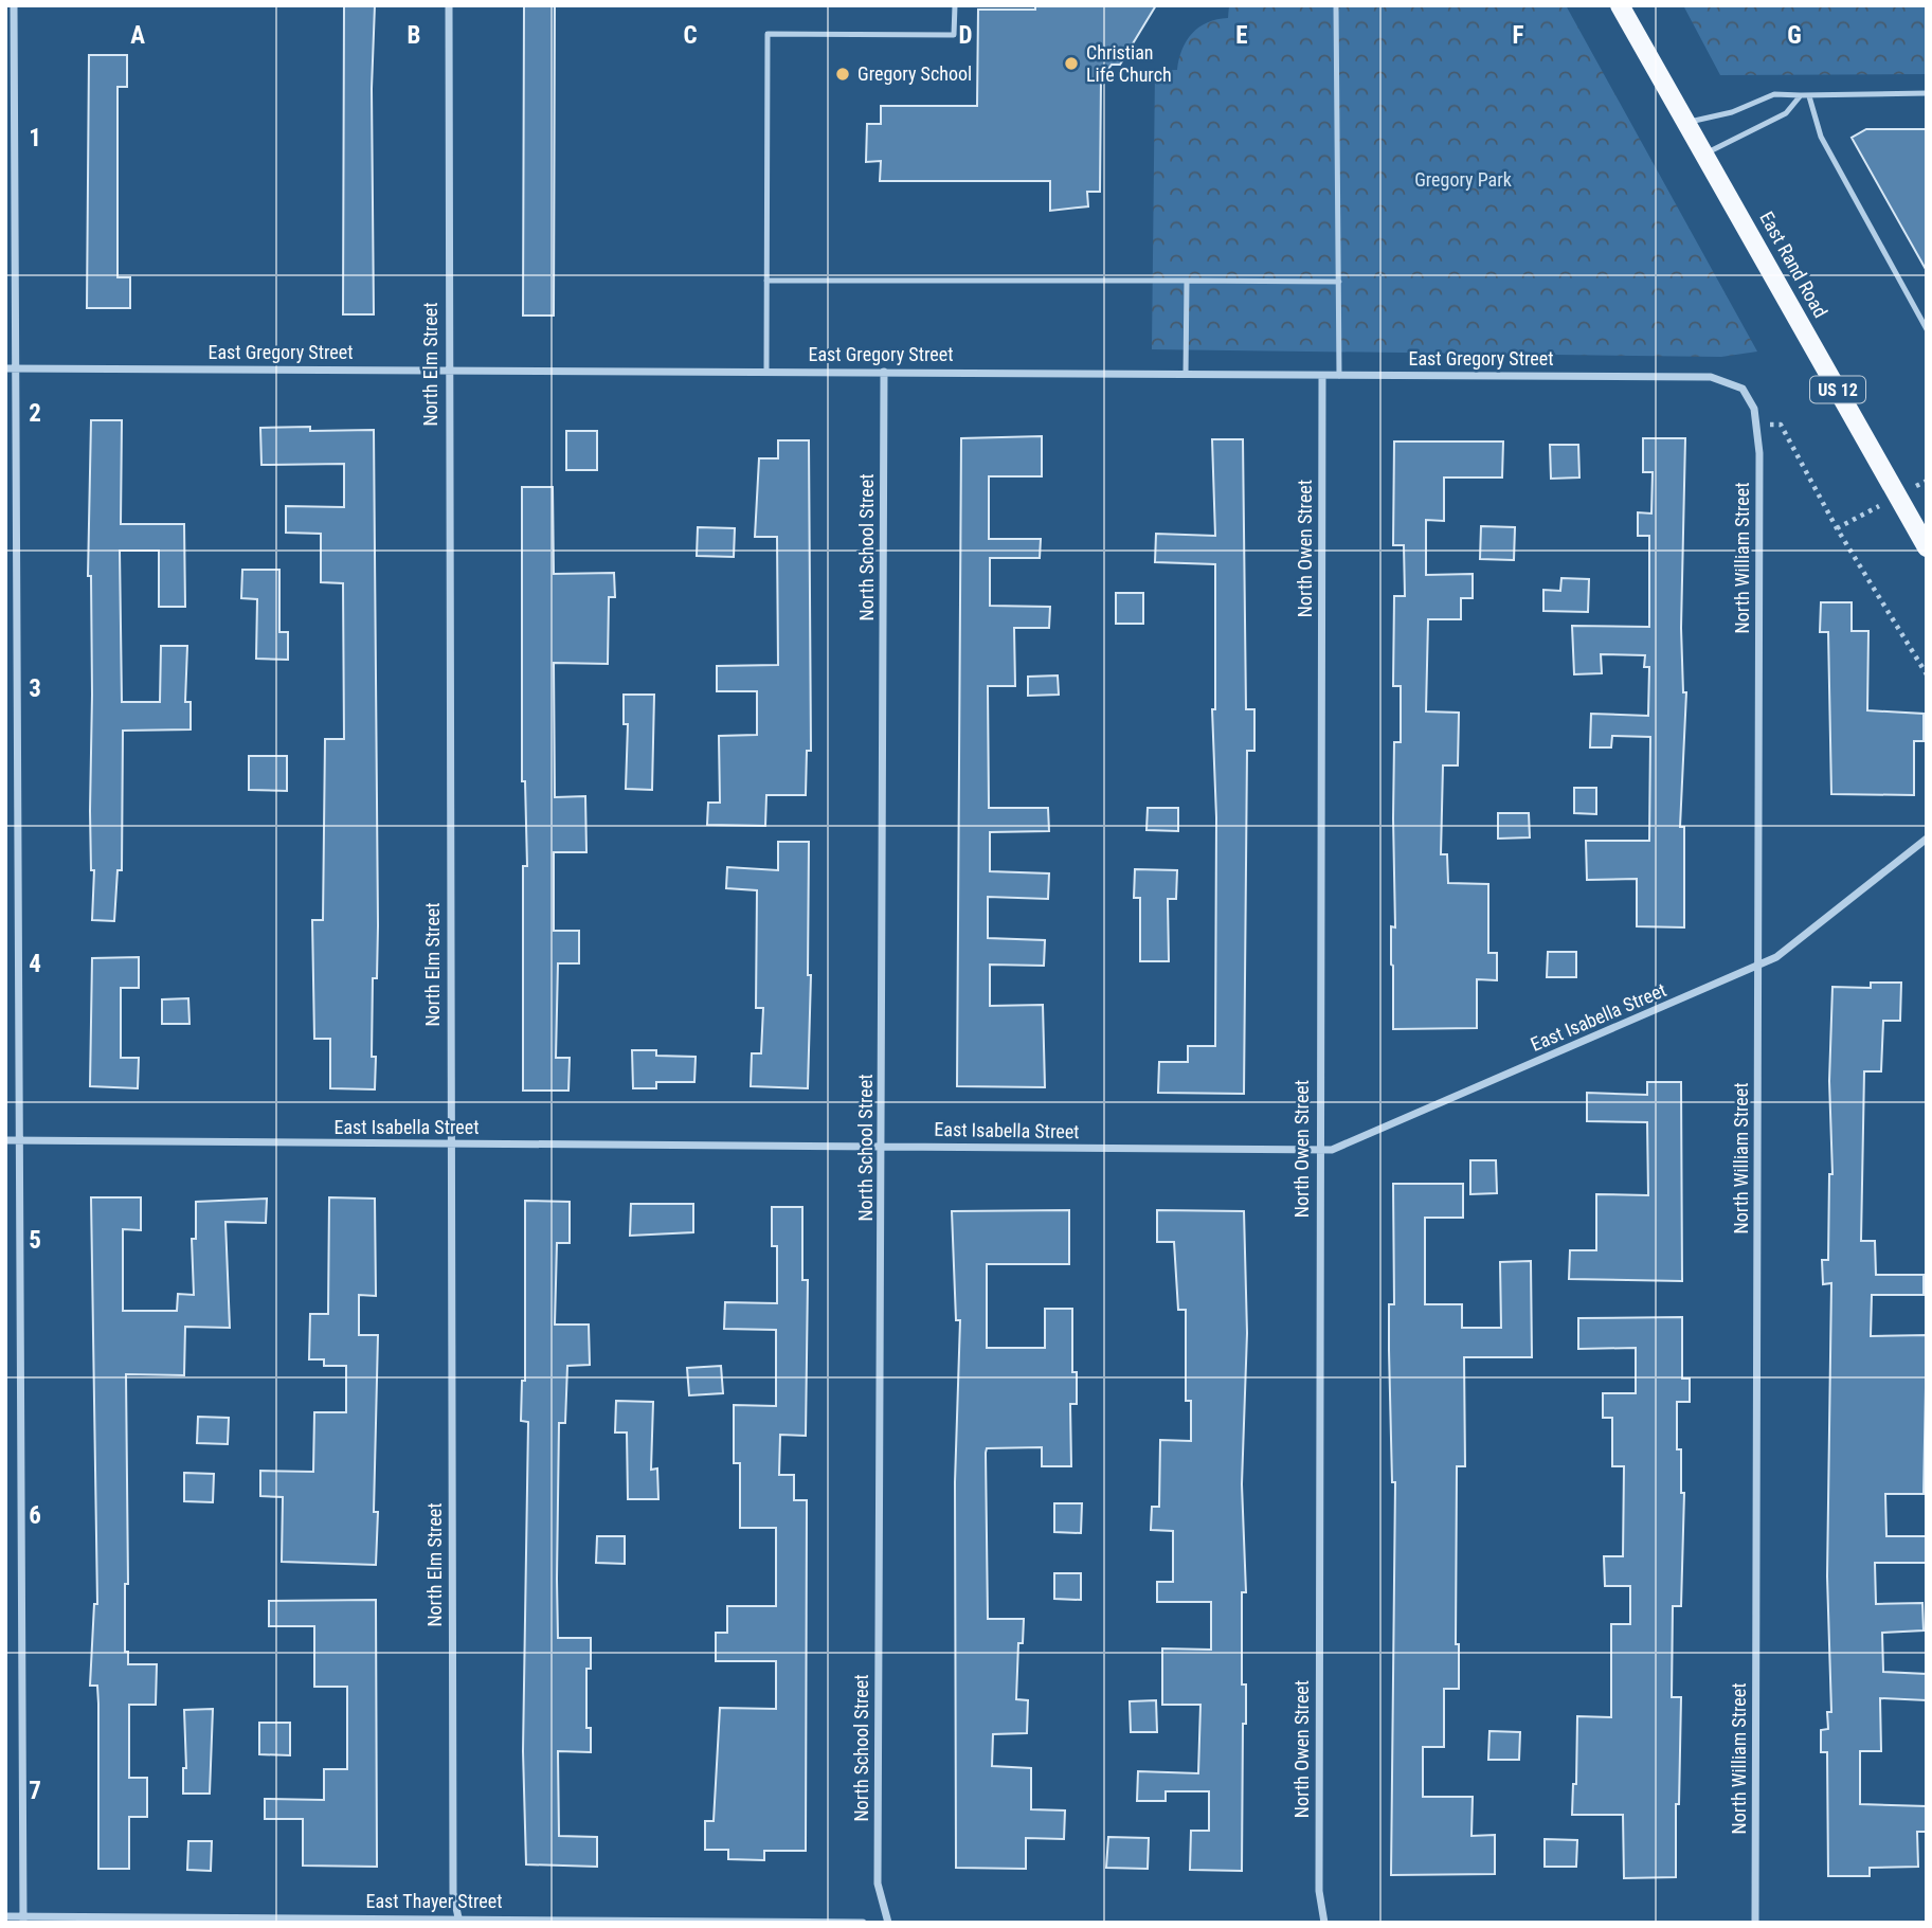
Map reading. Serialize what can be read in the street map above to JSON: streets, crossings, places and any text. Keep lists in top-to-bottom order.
{
  "streets": {
    "main road": ["East Rand Road", "US 12"],
    "street": [
      "East Gregory Street",
      "North Elm Street",
      "North School Street",
      "North Owen Street",
      "North William Street",
      "East Isabella Street",
      "East Thayer Street"
    ]
  },
  "crossings": [
    ["East Gregory Street", "North Elm Street"],
    ["East Gregory Street", "North School Street"],
    ["East Gregory Street", "North Owen Street"],
    ["East Gregory Street", "North William Street"],
    ["North Elm Street", "East Isabella Street"],
    ["North Elm Street", "East Thayer Street"],
    ["North School Street", "East Isabella Street"],
    ["North Owen Street", "East Isabella Street"],
    ["North William Street", "East Isabella Street"]
  ],
  "parks": ["Gregory Park"],
  "places": ["Christian Life Church", "Gregory School"],
  "grid": {
    "columns": [
      "A",
      "B",
      "C",
      "D",
      "E",
      "F",
      "G"
    ],
    "rows": [
      "1",
      "2",
      "3",
      "4",
      "5",
      "6",
      "7"
    ]
  }
}
